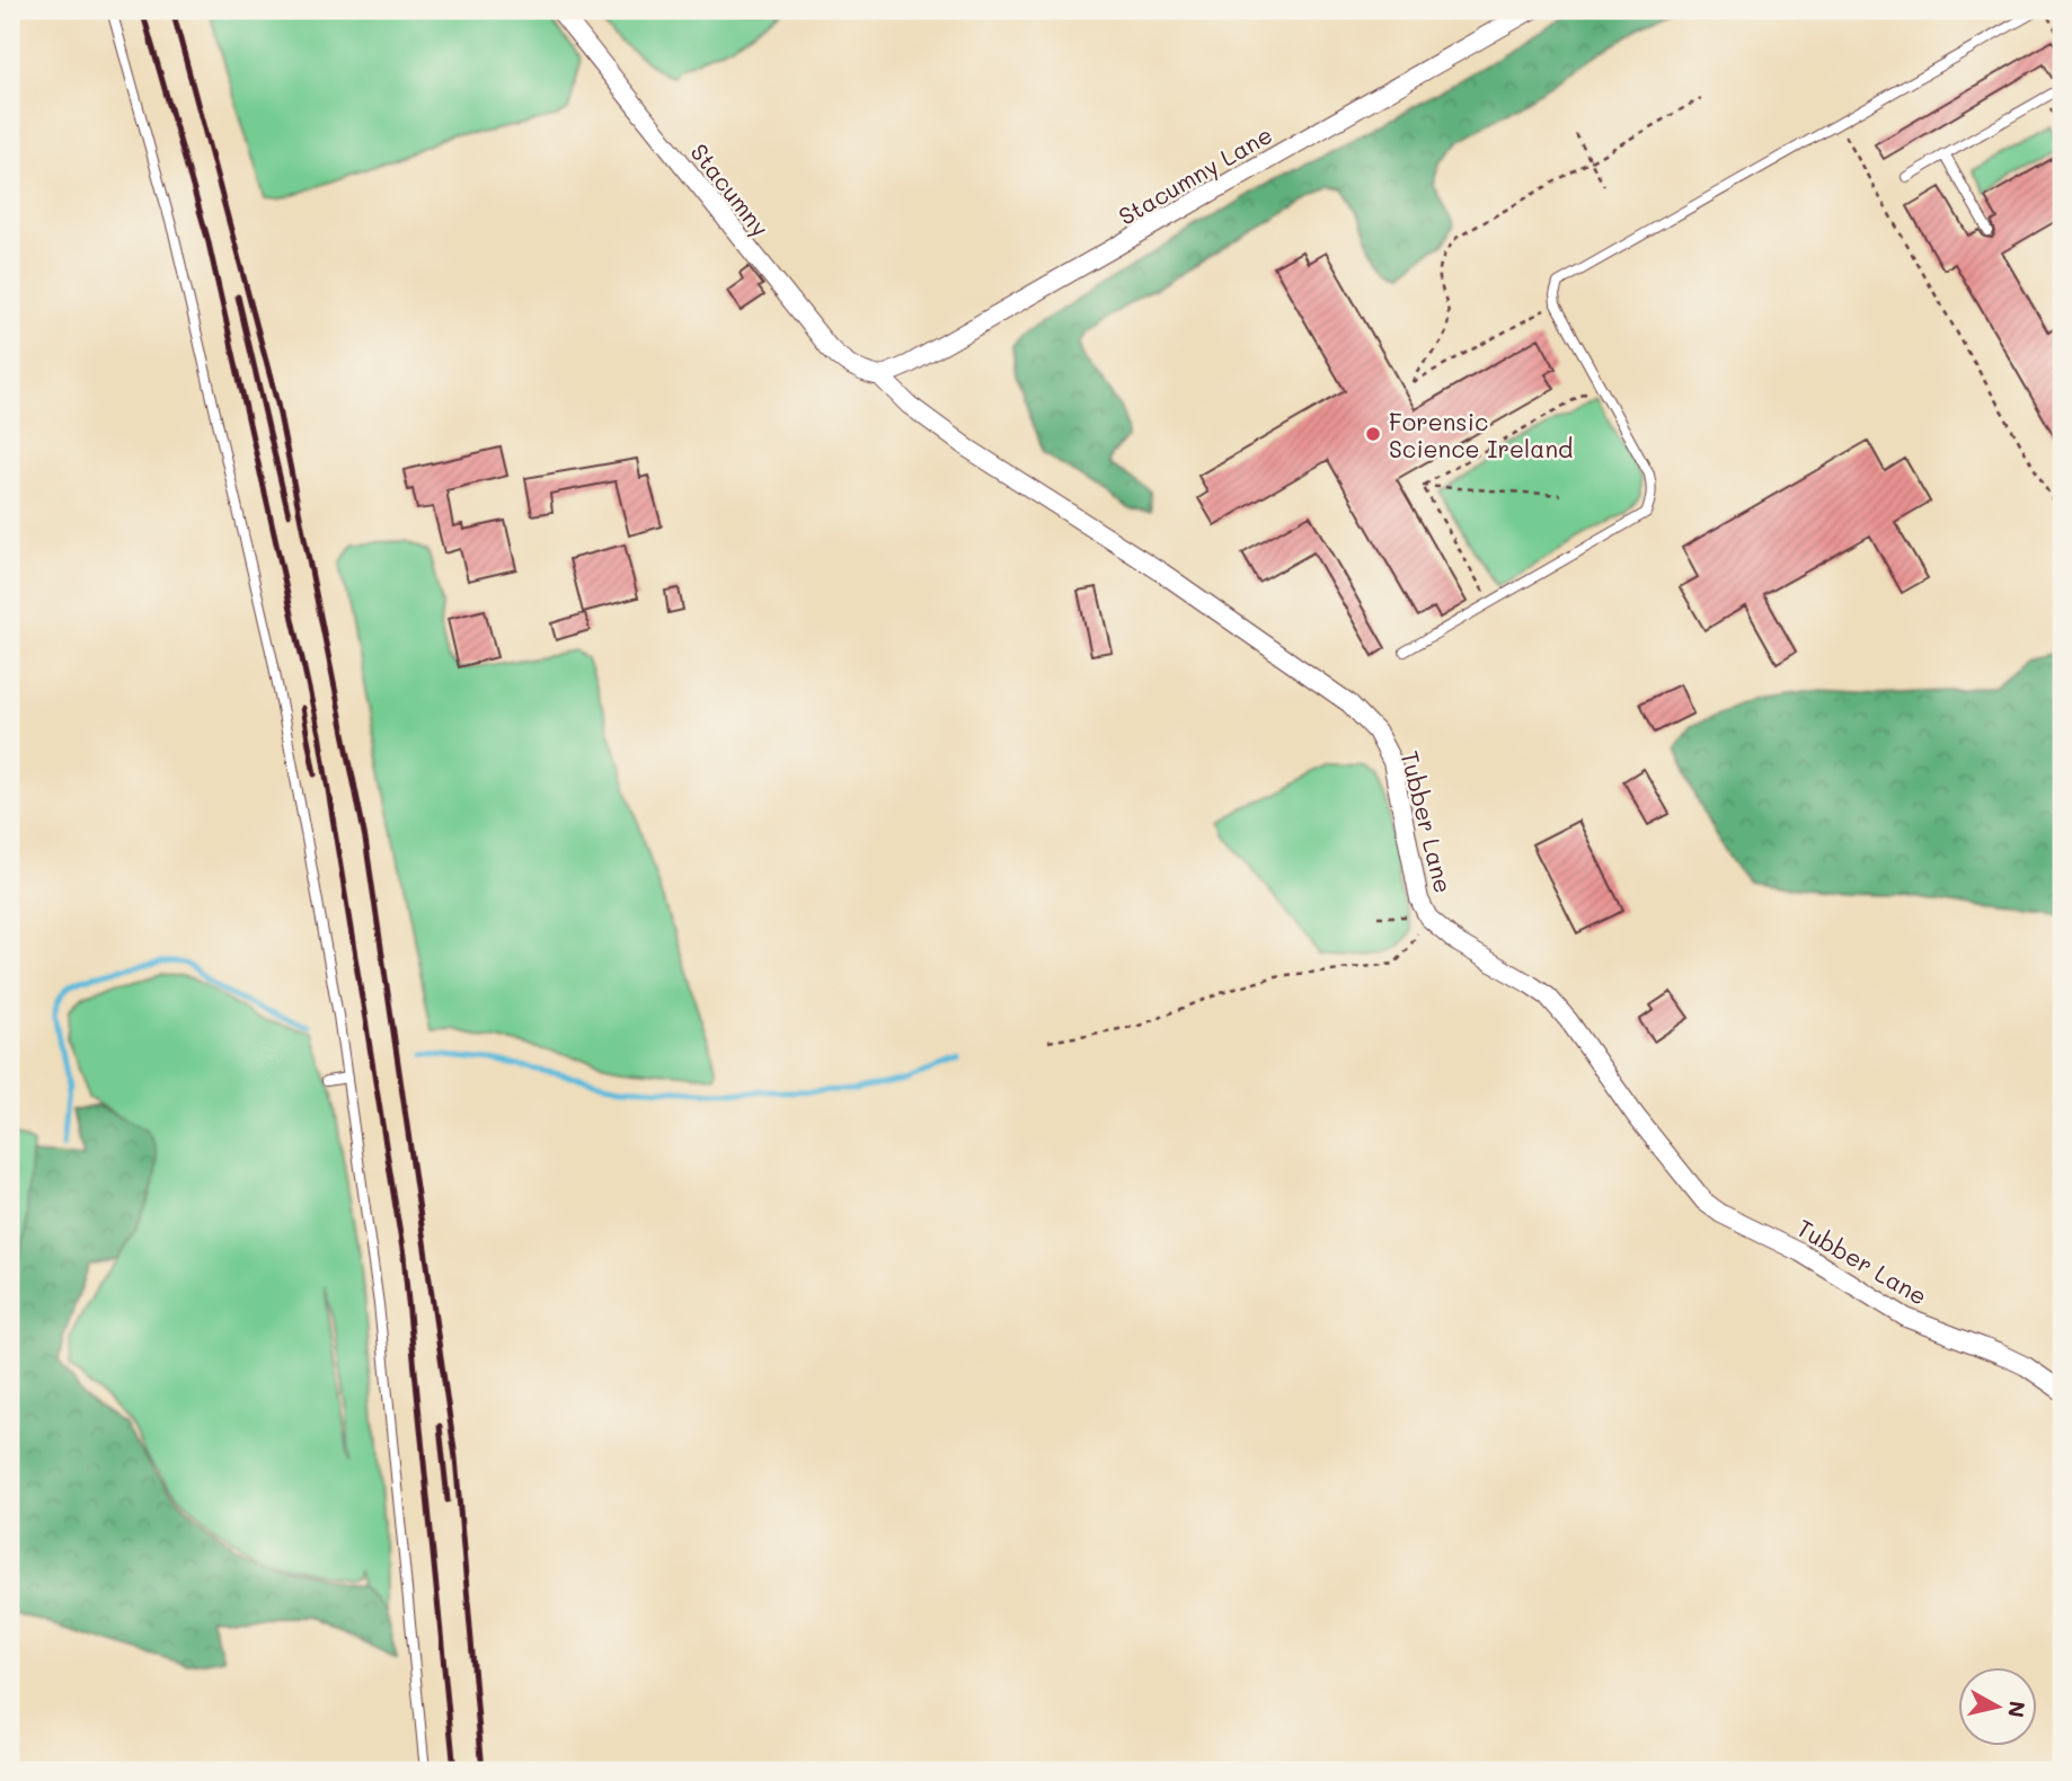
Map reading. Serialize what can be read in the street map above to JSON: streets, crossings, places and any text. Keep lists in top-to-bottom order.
{
  "streets": {
    "street": ["Stacumny Lane", "Stacumny", "Tubber Lane"]
  },
  "crossings": [
    ["Stacumny Lane", "Stacumny"],
    ["Stacumny Lane", "Tubber Lane"],
    ["Stacumny", "Tubber Lane"]
  ],
  "places": ["Forensic Science Ireland"],
  "north": "right"
}
